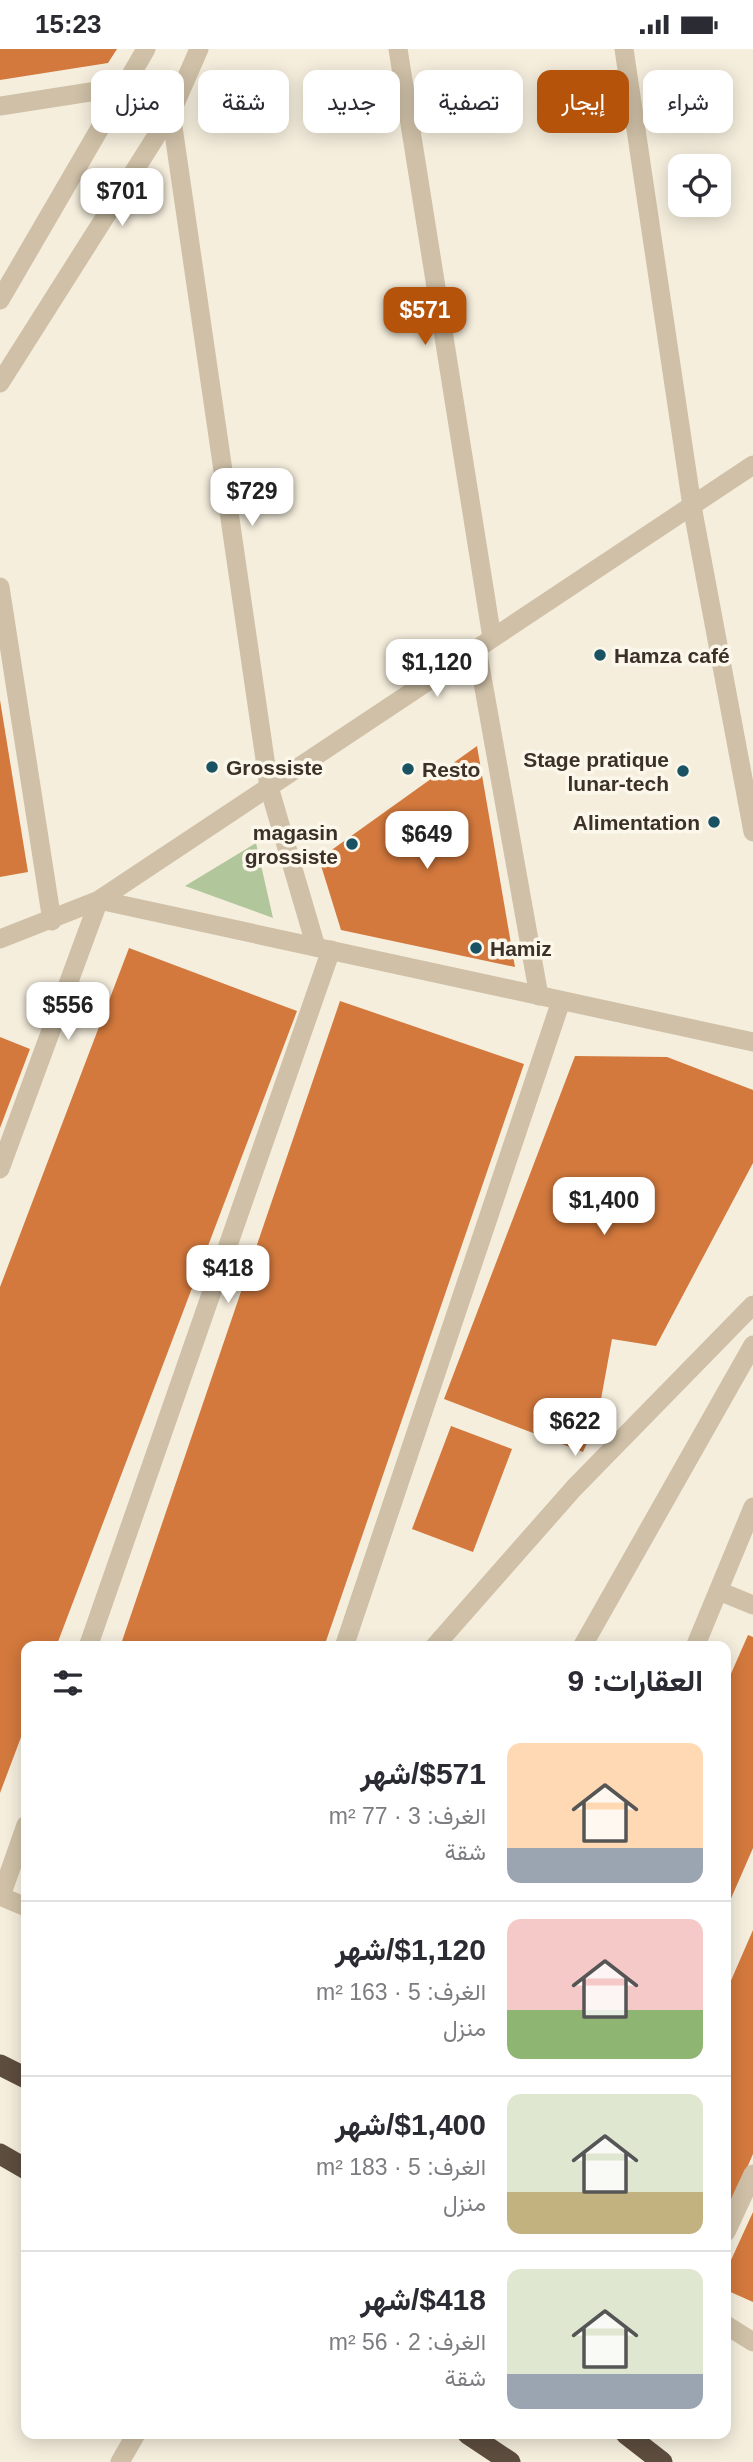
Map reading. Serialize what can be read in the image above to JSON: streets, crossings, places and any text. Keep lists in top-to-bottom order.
{
  "places": [
    "Hamza café",
    "Grossiste",
    "Resto",
    "Stage pratique lunar-tech",
    "Alimentation",
    "magasin grossiste",
    "Hamiz"
  ],
  "page": {
    "status": "15:23",
    "chip": [
      "شراء",
      "إيجار",
      "تصفية",
      "جديد",
      "شقة",
      "منزل"
    ],
    "price": [
      "$701",
      "$571",
      "$729",
      "$1,120",
      "$649",
      "$556",
      "$1,400",
      "$418",
      "$622"
    ],
    "heading": "العقارات: 9",
    "list": [
      {
        "name": "$571/شهر",
        "note": "الغرف: 3 · 77 m² · شقة"
      },
      {
        "name": "$1,120/شهر",
        "note": "الغرف: 5 · 163 m² · منزل"
      },
      {
        "name": "$1,400/شهر",
        "note": "الغرف: 5 · 183 m² · منزل"
      },
      {
        "name": "$418/شهر",
        "note": "الغرف: 2 · 56 m² · شقة"
      }
    ]
  }
}
